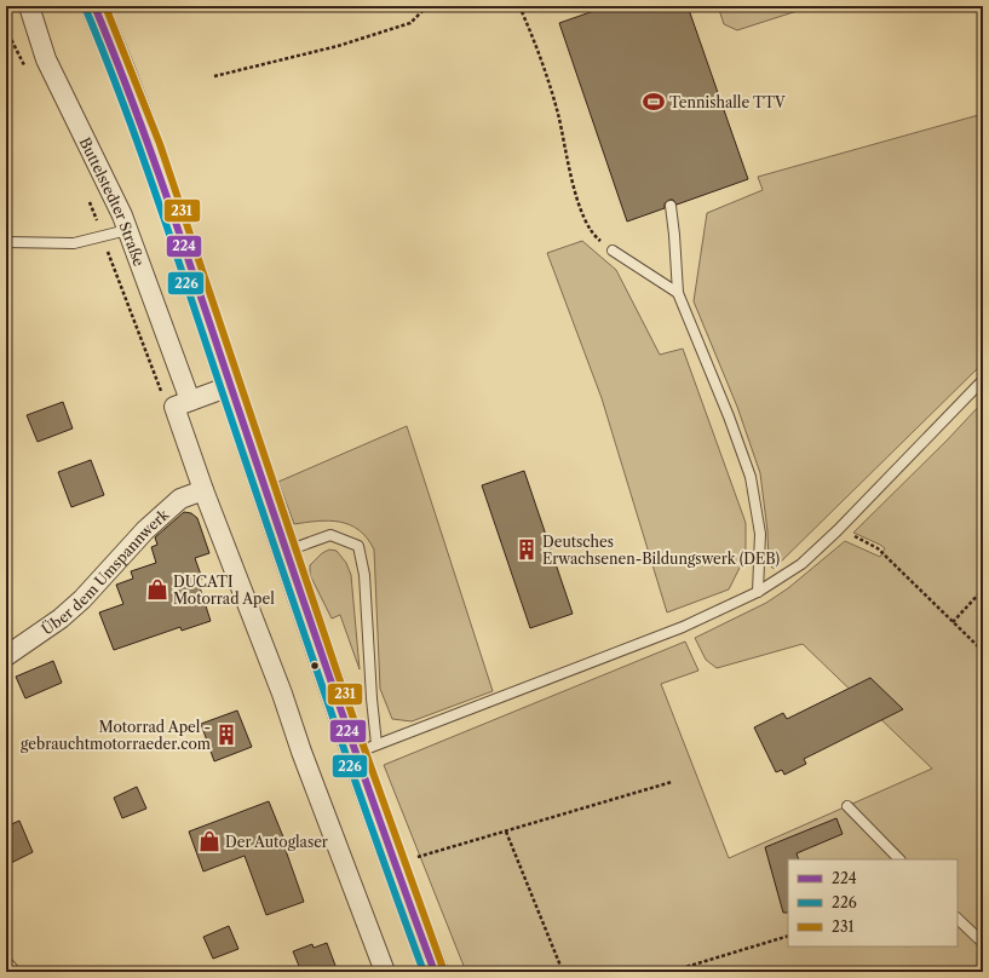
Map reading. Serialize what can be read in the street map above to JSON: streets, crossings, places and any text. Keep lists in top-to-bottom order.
{
  "streets": {
    "street": ["Buttelstedter Straße", "Über dem Umspannwerk"]
  },
  "crossings": [
    ["Buttelstedter Straße", "Über dem Umspannwerk"]
  ],
  "places": {
    "sports": ["Tennishalle TTV"],
    "building": ["Deutsches Erwachsenen-Bildungswerk (DEB)", "Motorrad Apel - gebrauchtmotorraeder.com"],
    "shop": ["DUCATI Motorrad Apel", "Der Autoglaser"]
  },
  "lines": ["transit line 224", "transit line 231", "transit line 226"],
  "legend": ["224", "226", "231"]
}
